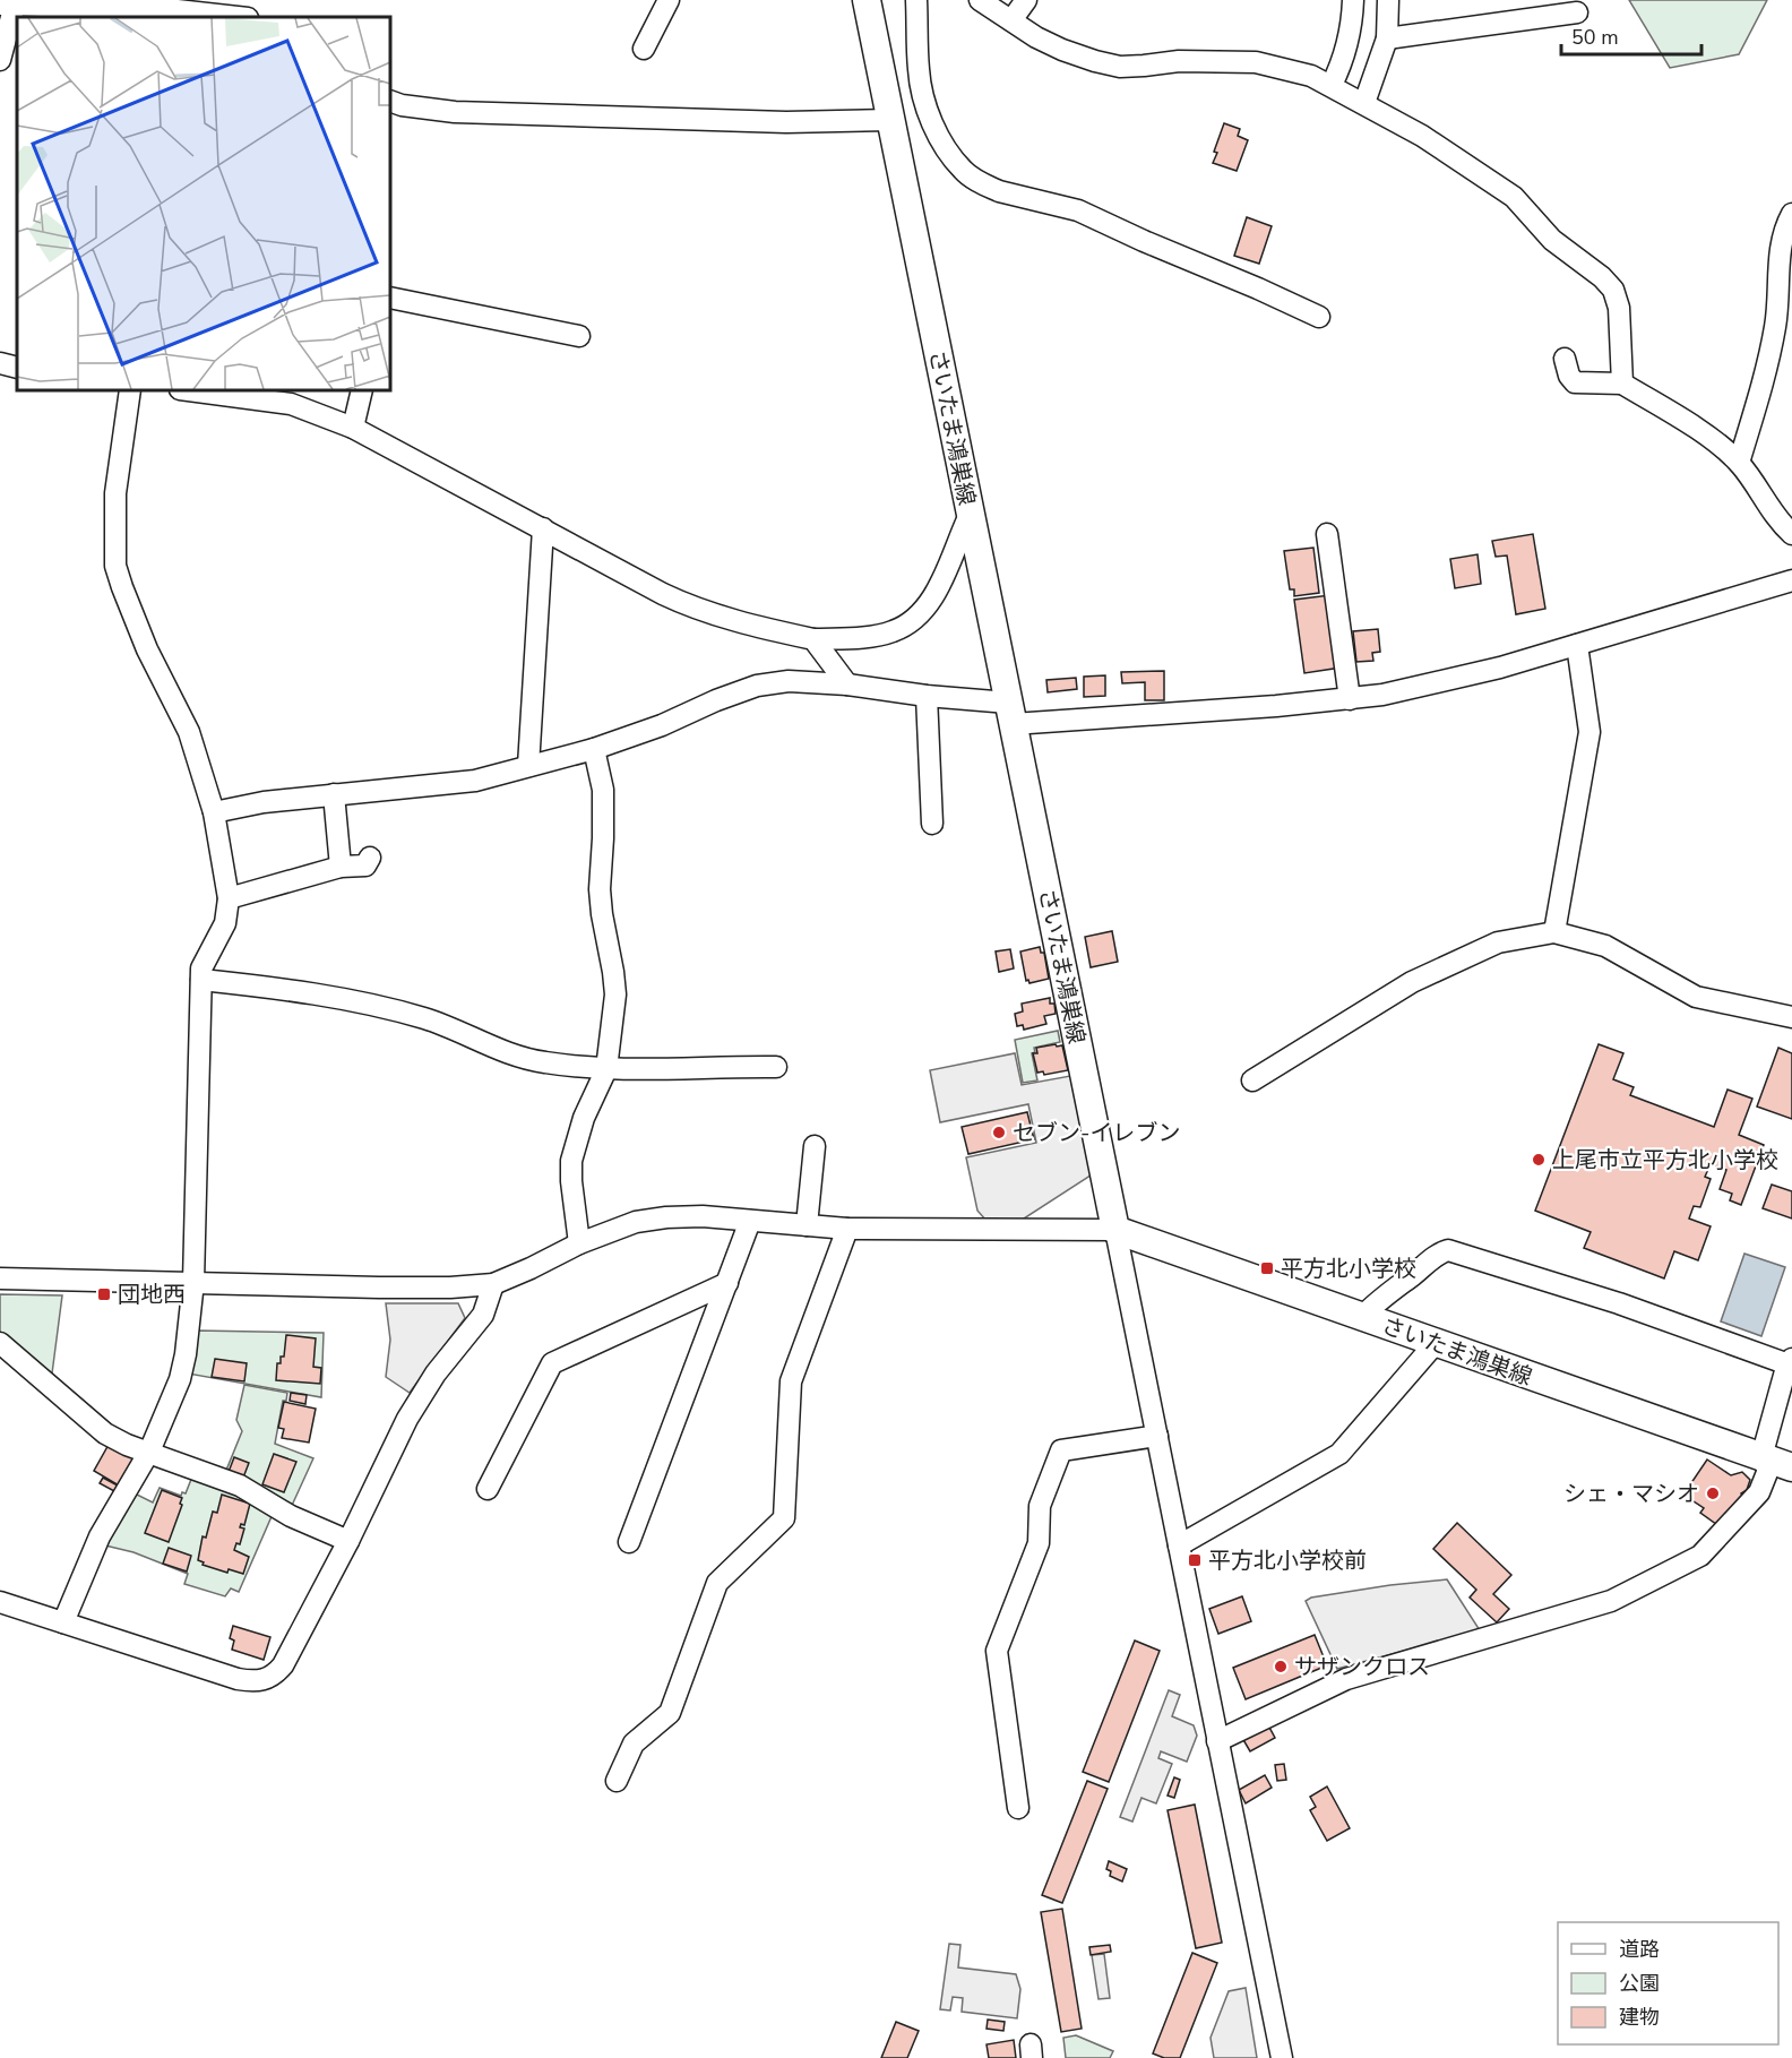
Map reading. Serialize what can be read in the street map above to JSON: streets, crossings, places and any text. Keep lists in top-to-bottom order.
{
  "streets": {
    "main road": ["さいたま鴻巣線"]
  },
  "places": {
    "other": [
      "セブン-イレブン",
      "上尾市立平方北小学校",
      "シェ・マシオ",
      "サザンクロス"
    ],
    "transit": ["平方北小学校", "団地西", "平方北小学校前"]
  },
  "legend": ["道路", "公園", "建物"],
  "scale_bar": "50 m"
}
